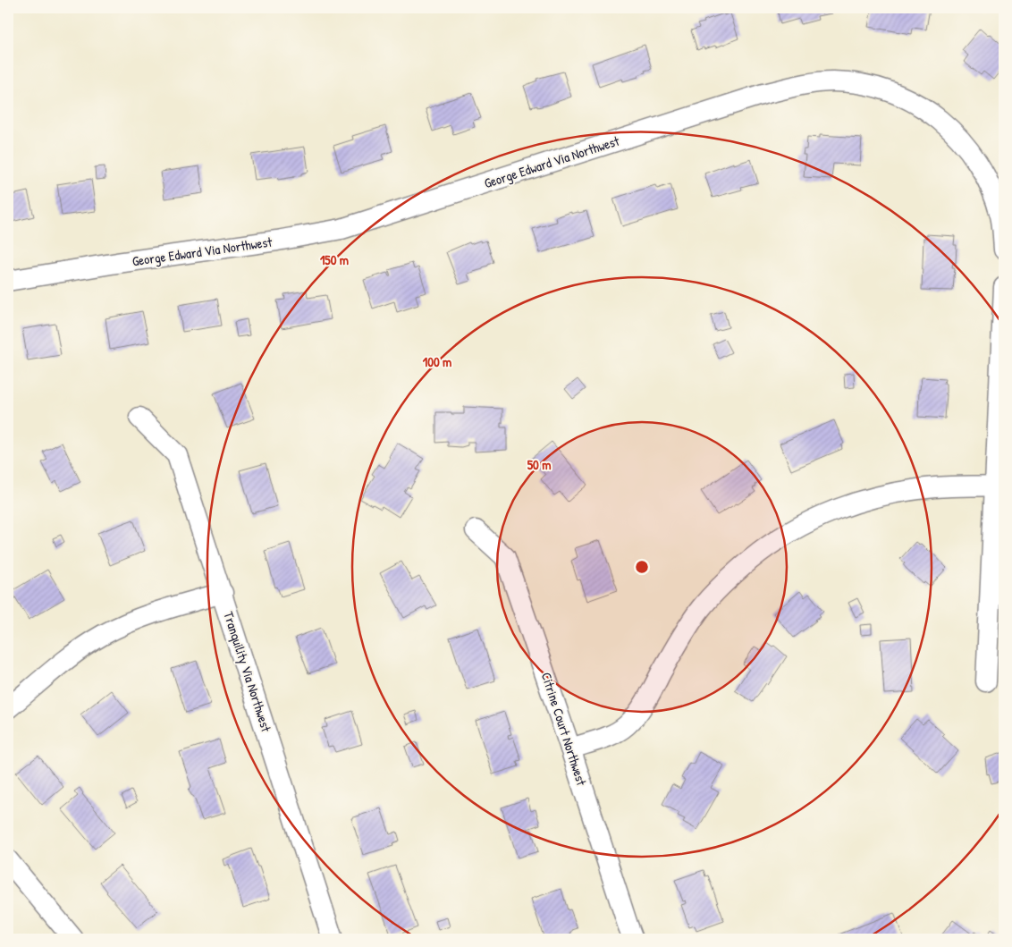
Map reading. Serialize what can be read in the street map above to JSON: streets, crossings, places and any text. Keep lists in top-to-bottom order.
{
  "streets": {
    "street": ["George Edward Via Northwest", "Tranquility Via Northwest", "Citrine Court Northwest"]
  },
  "rings": ["150 m", "100 m", "50 m"]
}
